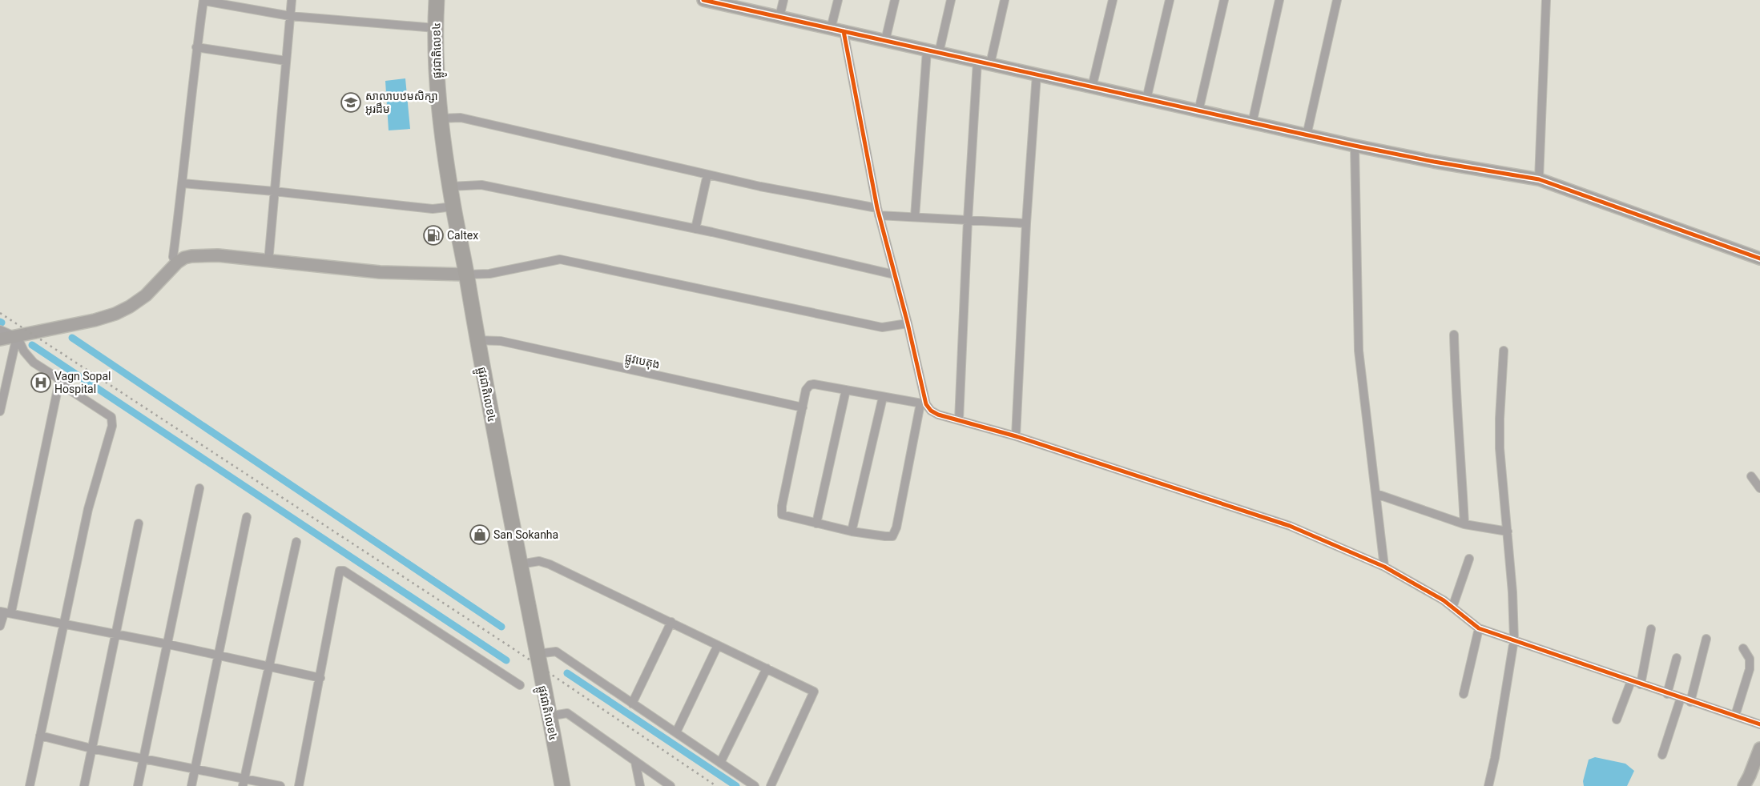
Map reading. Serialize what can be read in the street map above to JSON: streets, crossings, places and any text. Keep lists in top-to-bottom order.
{
  "streets": {
    "highway": ["ផ្លូវជាតិលេខ៤"],
    "street": ["ផ្លូវបេតុង"]
  },
  "crossings": [
    ["ផ្លូវជាតិលេខ៤", "ផ្លូវបេតុង"]
  ],
  "places": {
    "school or university": ["សាលាបឋមសិក្សា អូរដឹម"],
    "fuel station": ["Caltex"],
    "hospital": ["Vagn Sopal Hospital"],
    "shop": ["San Sokanha"]
  }
}
